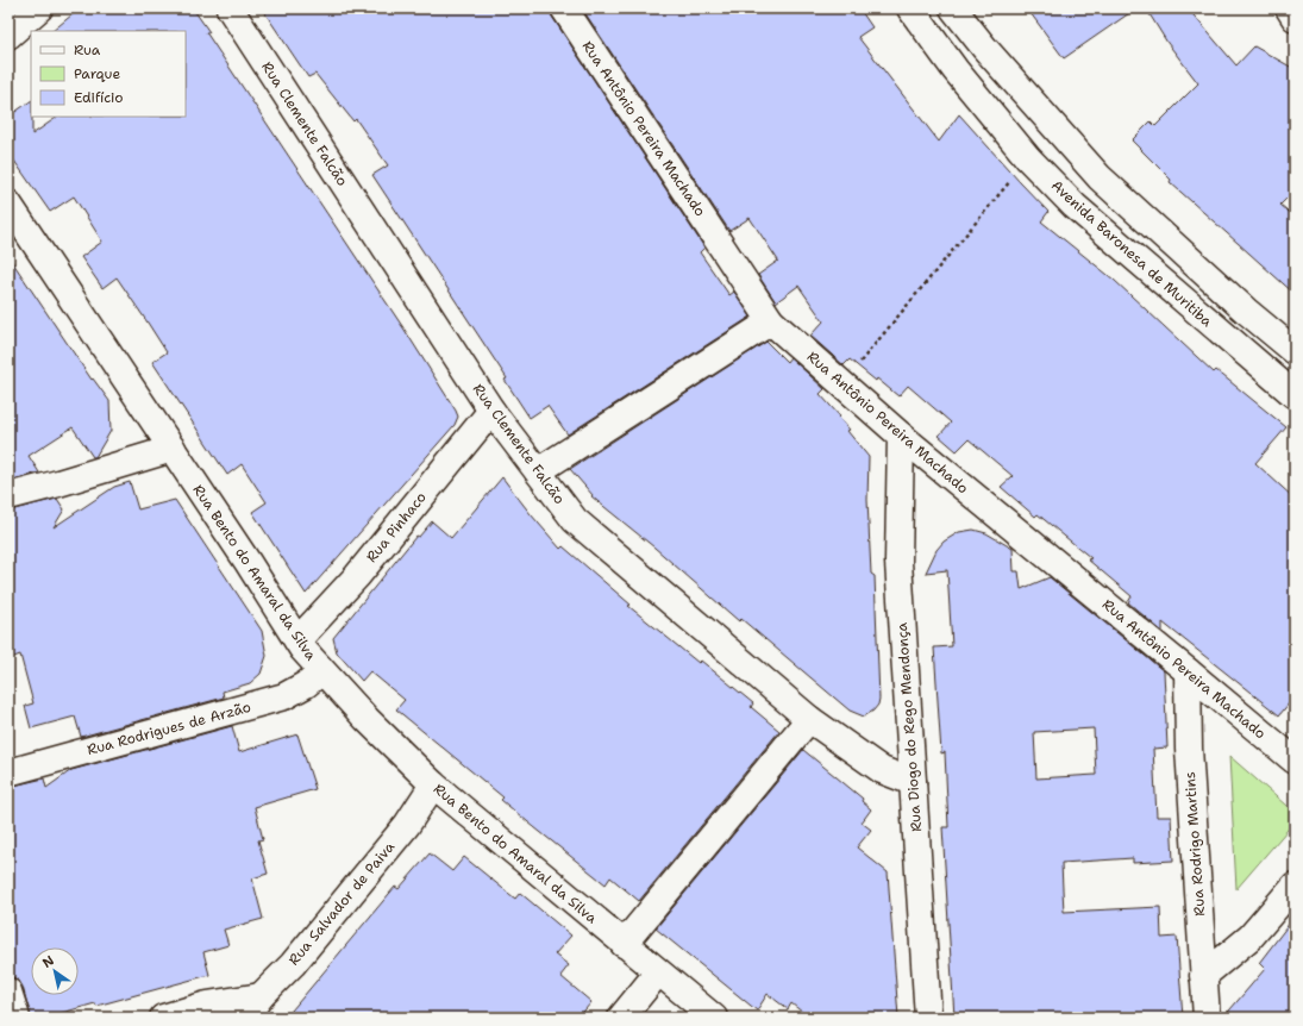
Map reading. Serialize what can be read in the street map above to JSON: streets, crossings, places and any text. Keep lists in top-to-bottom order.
{
  "streets": {
    "street": [
      "Rua Clemente Falcão",
      "Rua Antônio Pereira Machado",
      "Avenida Baronesa de Muritiba",
      "Rua Pinhaco",
      "Rua Bento do Amaral da Silva",
      "Rua Diogo do Rego Mendonça",
      "Rua Rodrigues de Arzão",
      "Rua Rodrigo Martins",
      "Rua Salvador de Paiva"
    ]
  },
  "crossings": [
    ["Rua Clemente Falcão", "Rua Pinhaco"],
    ["Rua Clemente Falcão", "Rua Diogo do Rego Mendonça"],
    ["Rua Antônio Pereira Machado", "Rua Diogo do Rego Mendonça"],
    ["Rua Antônio Pereira Machado", "Rua Rodrigo Martins"],
    ["Rua Pinhaco", "Rua Bento do Amaral da Silva"],
    ["Rua Bento do Amaral da Silva", "Rua Rodrigues de Arzão"],
    ["Rua Bento do Amaral da Silva", "Rua Salvador de Paiva"]
  ],
  "legend": ["Rua", "Parque", "Edifício"],
  "north": "top left"
}
